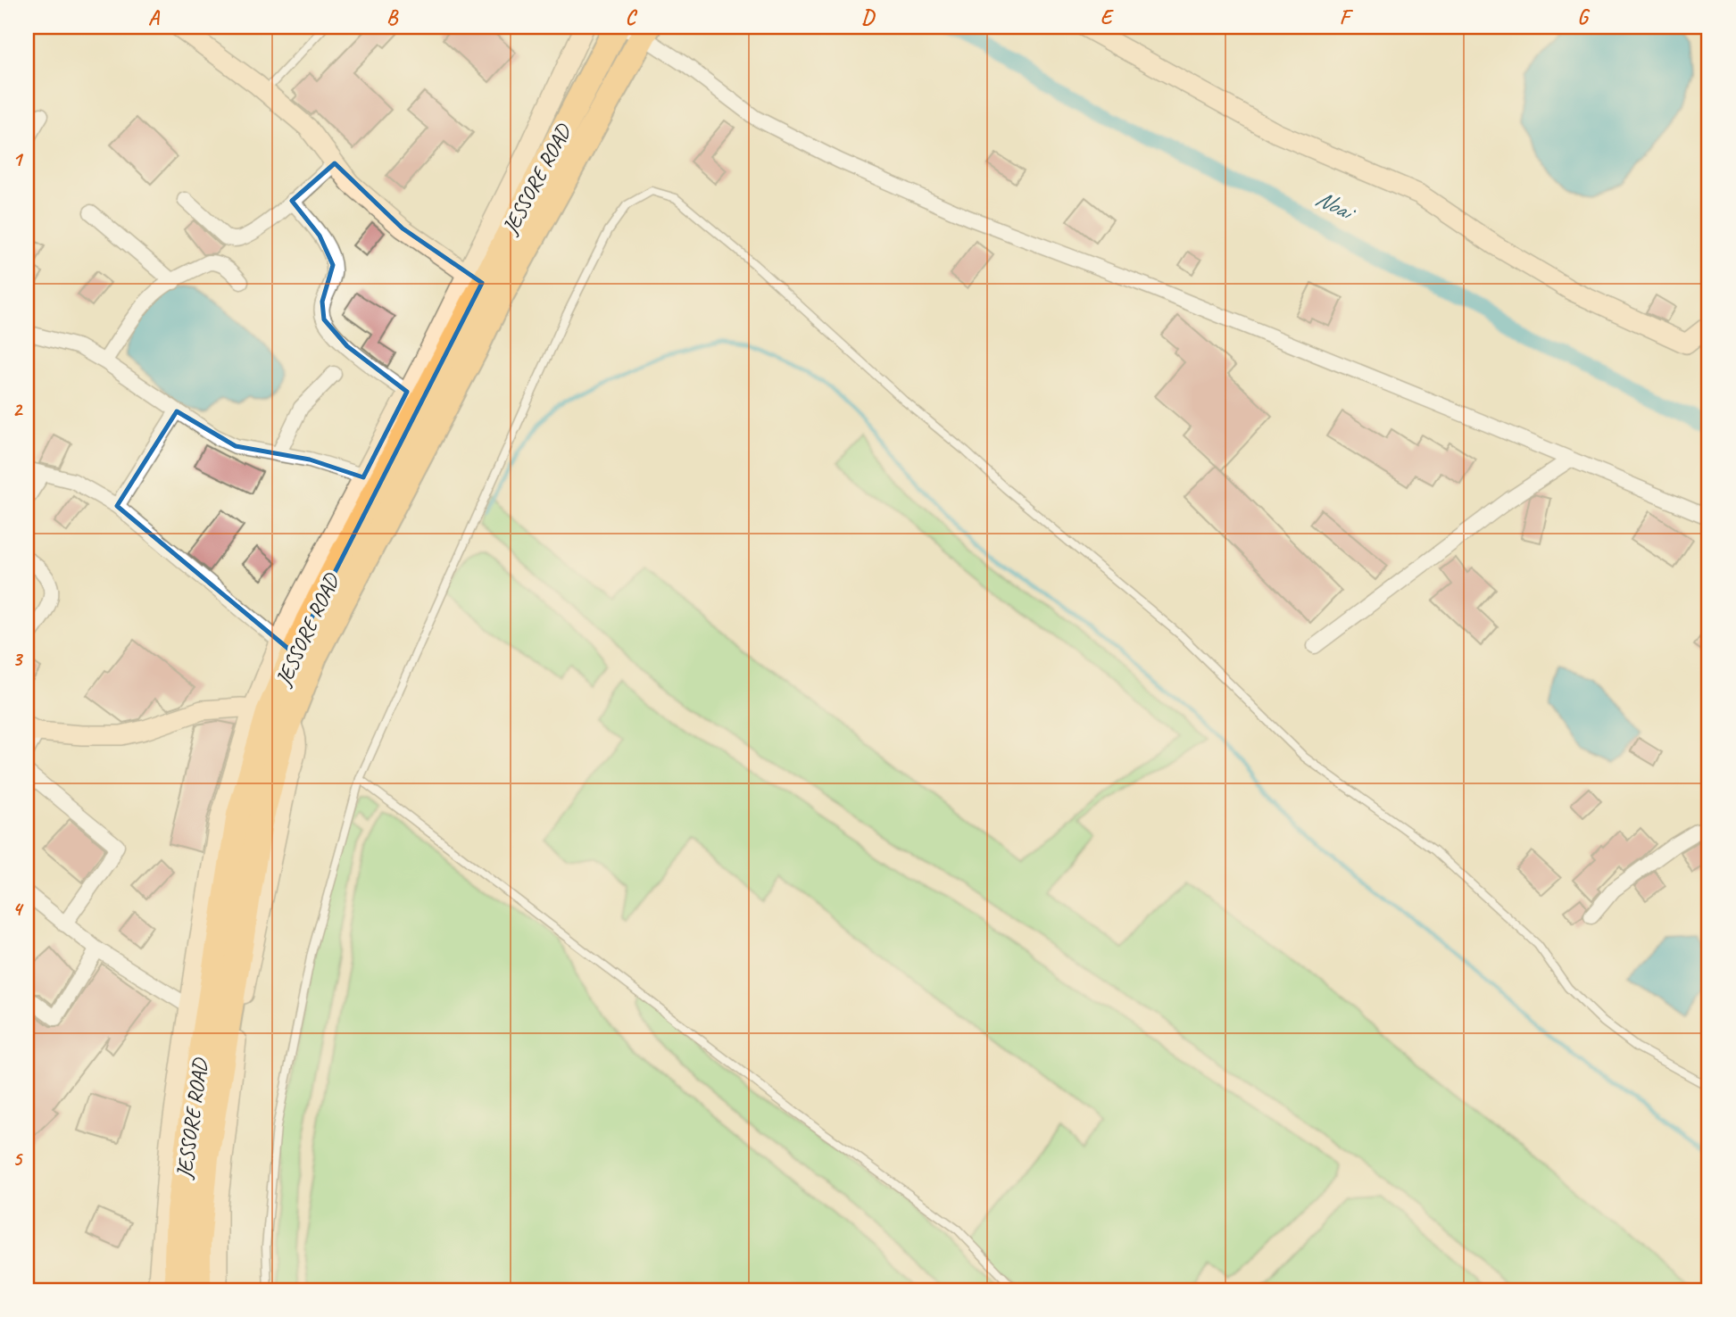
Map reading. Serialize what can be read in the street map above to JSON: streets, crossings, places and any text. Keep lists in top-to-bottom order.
{
  "streets": {
    "highway": ["JESSORE ROAD"]
  },
  "water": ["Noai"],
  "grid": {
    "columns": [
      "A",
      "B",
      "C",
      "D",
      "E",
      "F",
      "G"
    ],
    "rows": [
      "1",
      "2",
      "3",
      "4",
      "5"
    ]
  }
}
